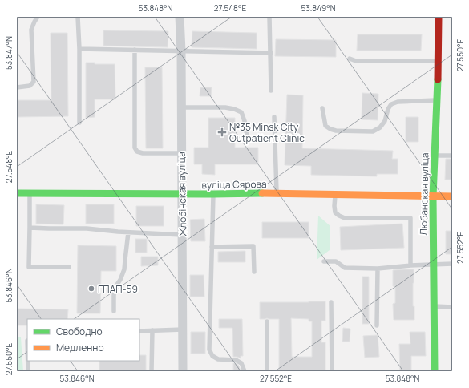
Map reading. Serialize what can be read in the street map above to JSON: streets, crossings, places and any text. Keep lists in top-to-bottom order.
{
  "streets": {
    "street": ["вуліца Сярова", "Жлобінская вуліца", "Любанская вуліца"]
  },
  "crossings": [
    ["вуліца Сярова", "Жлобінская вуліца"],
    ["вуліца Сярова", "Любанская вуліца"]
  ],
  "places": {
    "health": ["№35 Minsk City Outpatient Clinic"],
    "other": ["ГПАП-59"]
  },
  "legend": ["Свободно", "Медленно"],
  "coordinates": [
    "53.848°N",
    "27.548°E",
    "53.849°N",
    "53.847°N",
    "27.550°E",
    "27.552°E",
    "53.846°N"
  ]
}
